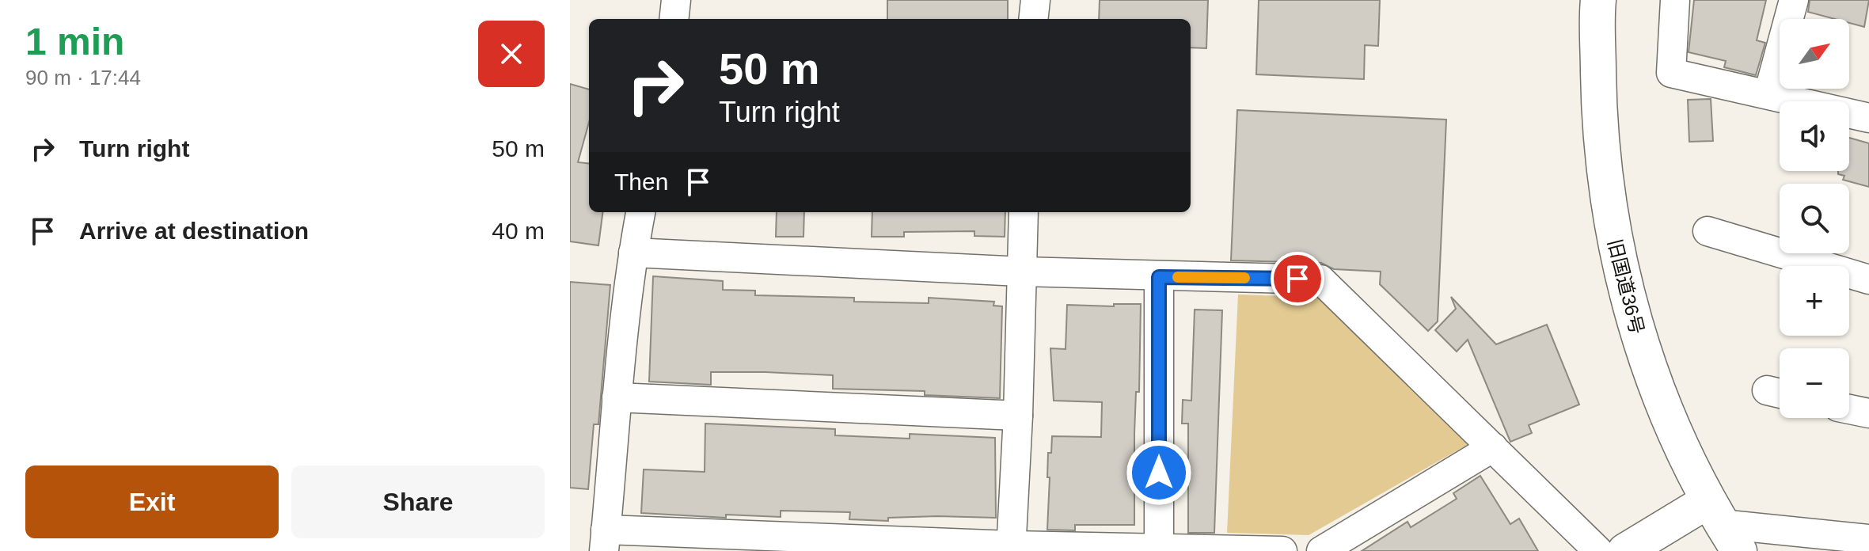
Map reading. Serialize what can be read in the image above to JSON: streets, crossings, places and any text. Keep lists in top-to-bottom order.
{
  "streets": {
    "street": ["旧国道36号"]
  },
  "north": "top right",
  "page": {
    "heading": ["1 min", "90 m · 17:44"],
    "map_buttons": ["+", "−"],
    "turn": ["50 m", "Turn right"],
    "list": [
      {
        "name": "Turn right",
        "value": "50 m"
      },
      {
        "name": "Arrive at destination",
        "value": "40 m"
      }
    ],
    "then": "Then",
    "buttons": ["Exit", "Share"]
  }
}
